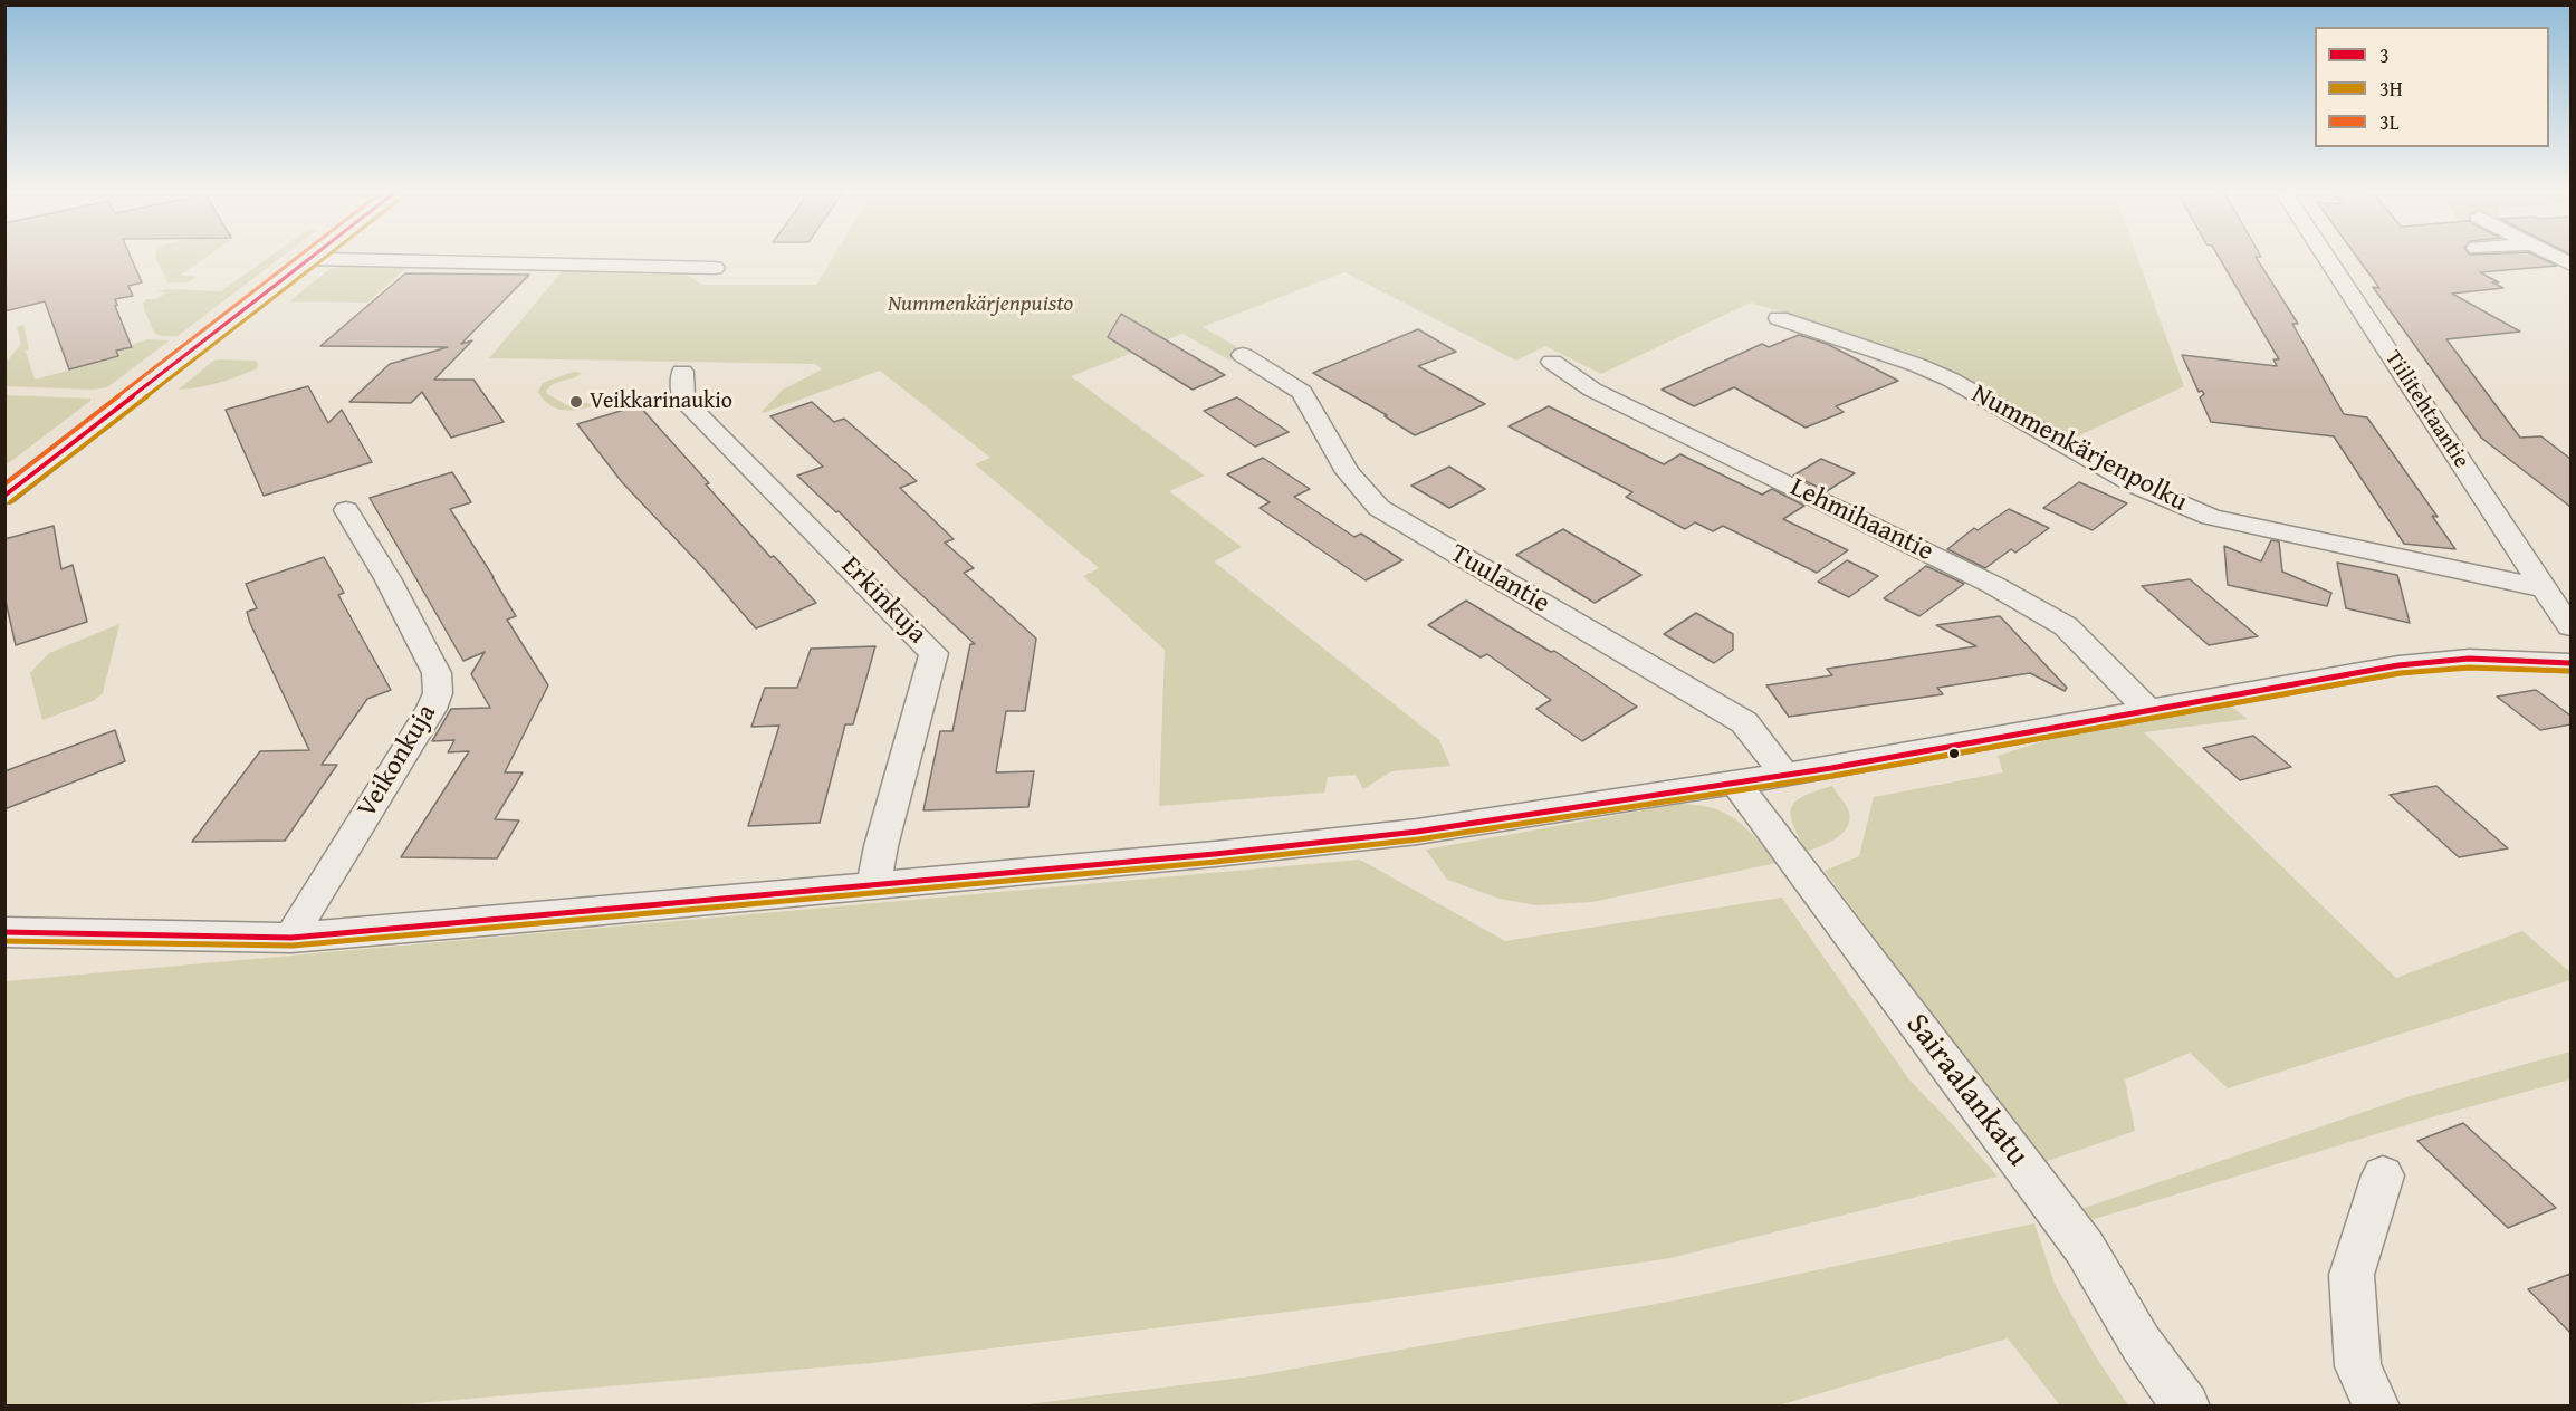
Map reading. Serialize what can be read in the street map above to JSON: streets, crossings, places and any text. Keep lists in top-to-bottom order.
{
  "streets": {
    "street": [
      "Tiilitehtaantie",
      "Nummenkärjenpolku",
      "Lehmihaantie",
      "Tuulantie",
      "Erkinkuja",
      "Veikonkuja",
      "Sairaalankatu"
    ]
  },
  "crossings": [
    ["Tiilitehtaantie", "Nummenkärjenpolku"]
  ],
  "parks": ["Nummenkärjenpuisto"],
  "places": ["Veikkarinaukio"],
  "lines": ["transit line 3", "transit line 3H", "transit line 3L"],
  "legend": ["3", "3H", "3L"]
}
